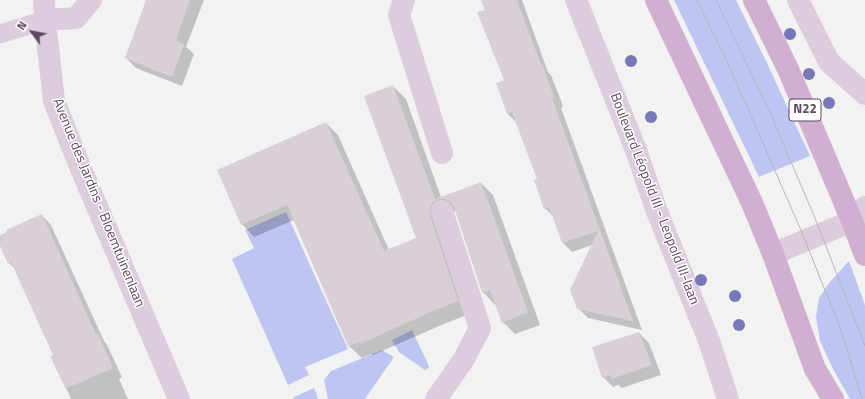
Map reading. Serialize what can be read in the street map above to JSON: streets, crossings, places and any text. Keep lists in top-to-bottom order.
{
  "streets": {
    "main road": ["N22"],
    "street": ["Boulevard Léopold III - Leopold III-laan", "Avenue des Jardins - Bloemtuinenlaan"]
  },
  "north": "top left"
}
